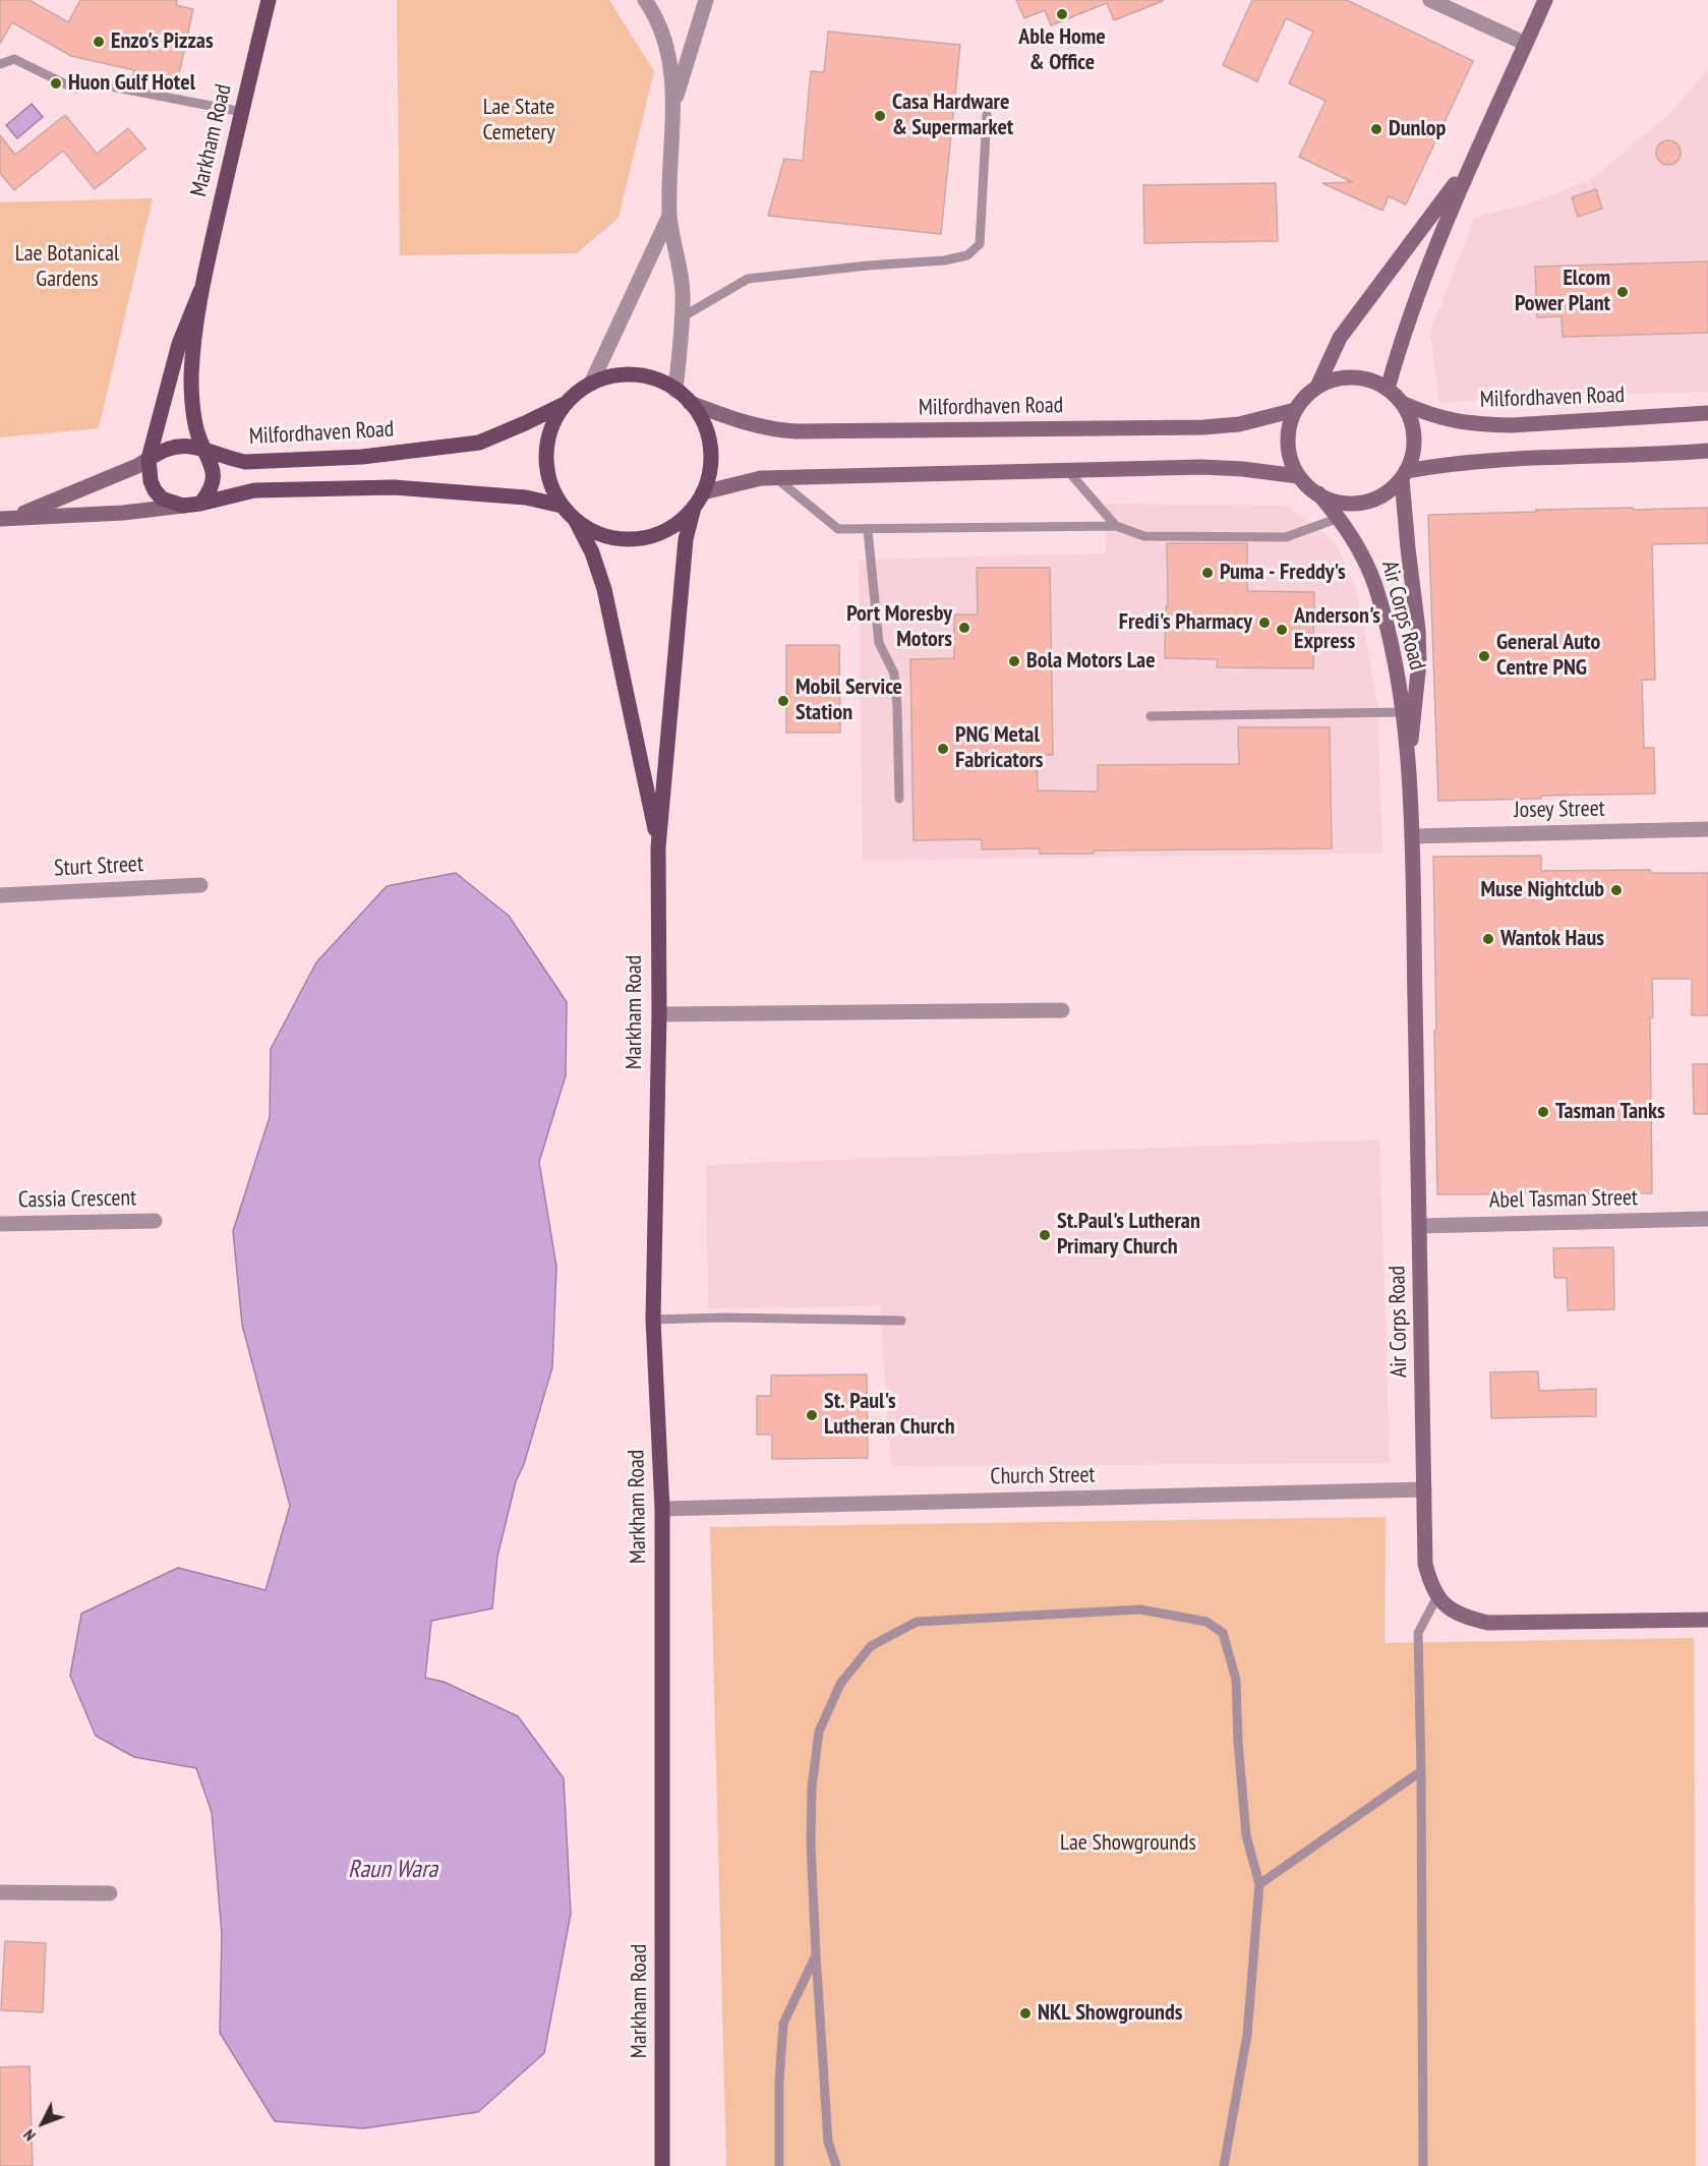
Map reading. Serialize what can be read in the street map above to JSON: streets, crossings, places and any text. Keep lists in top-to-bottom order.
{
  "streets": {
    "main road": ["Markham Road", "Milfordhaven Road", "Air Corps Road"],
    "street": [
      "Josey Street",
      "Sturt Street",
      "Cassia Crescent",
      "Abel Tasman Street",
      "Church Street"
    ]
  },
  "crossings": [
    ["Markham Road", "Milfordhaven Road"],
    ["Markham Road", "Church Street"],
    ["Milfordhaven Road", "Air Corps Road"],
    ["Air Corps Road", "Josey Street"],
    ["Air Corps Road", "Abel Tasman Street"],
    ["Air Corps Road", "Church Street"]
  ],
  "water": ["Raun Wara"],
  "parks": ["Lae State Cemetery", "Lae Botanical Gardens", "Lae Showgrounds"],
  "places": [
    "Able Home & Office",
    "Enzo's Pizzas",
    "Huon Gulf Hotel",
    "Casa Hardware & Supermarket",
    "Dunlop",
    "Elcom Power Plant",
    "Puma - Freddy's",
    "Fredi's Pharmacy",
    "Port Moresby Motors",
    "Anderson's Express",
    "General Auto Centre PNG",
    "Bola Motors Lae",
    "Mobil Service Station",
    "PNG Metal Fabricators",
    "Muse Nightclub",
    "Wantok Haus",
    "Tasman Tanks",
    "St.Paul's Lutheran Primary Church",
    "St. Paul's Lutheran Church",
    "NKL Showgrounds"
  ],
  "north": "bottom left"
}
